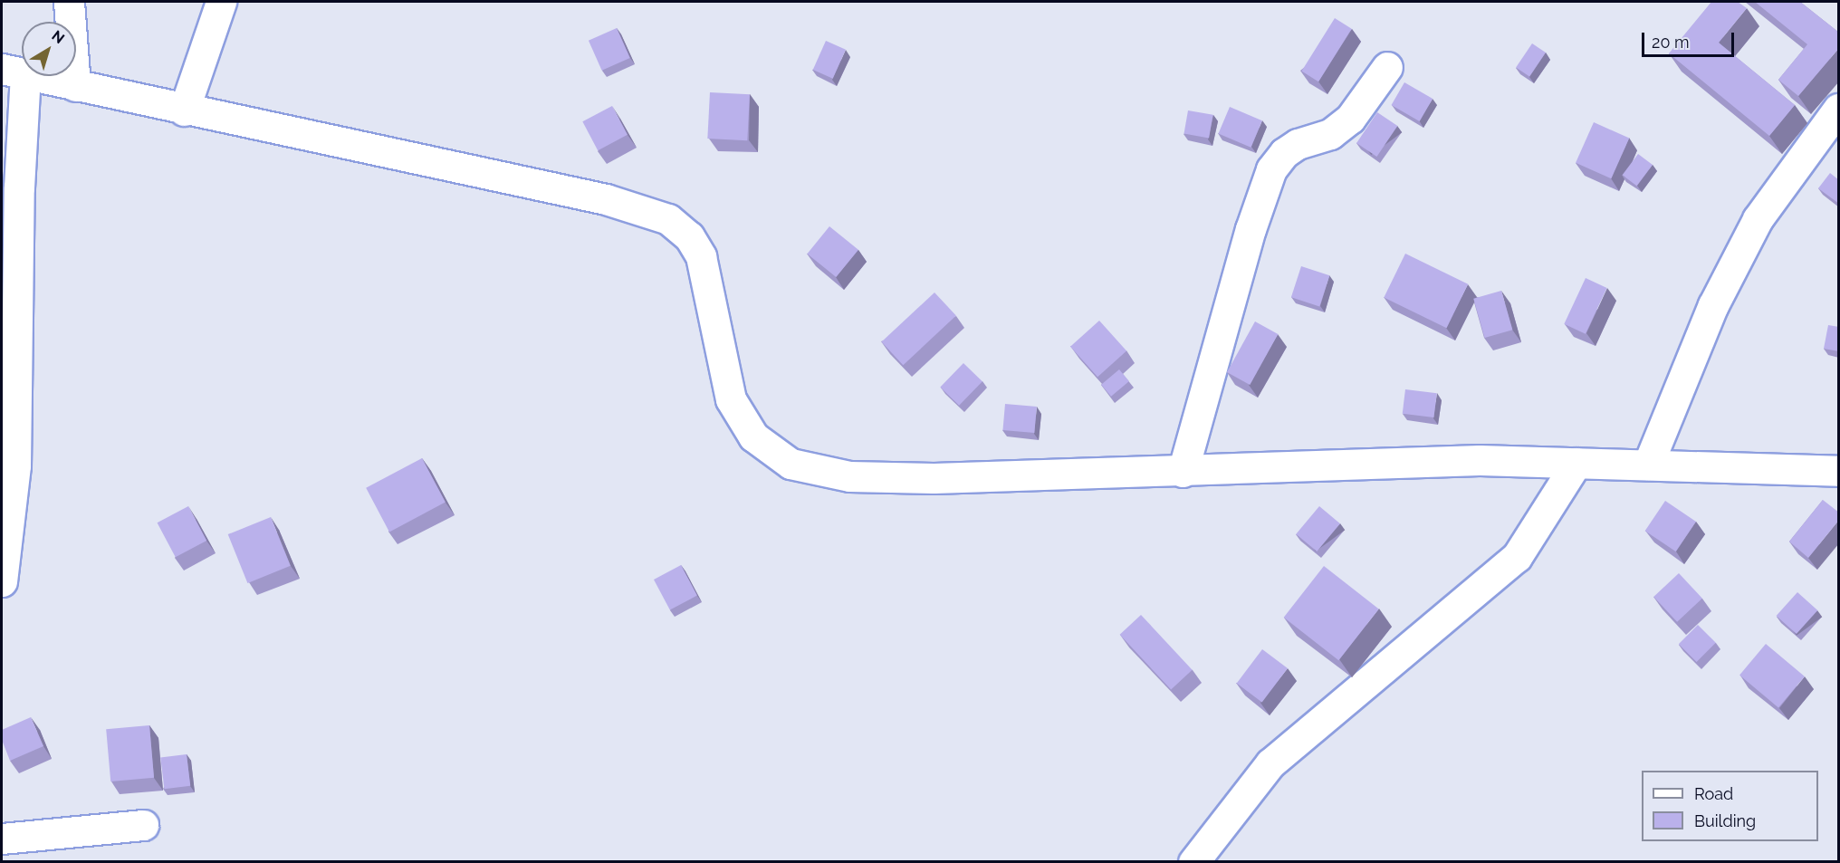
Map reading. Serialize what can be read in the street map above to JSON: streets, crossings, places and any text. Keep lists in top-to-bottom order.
{
  "legend": ["Road", "Building"],
  "scale_bar": "20 m",
  "north": "top right"
}
